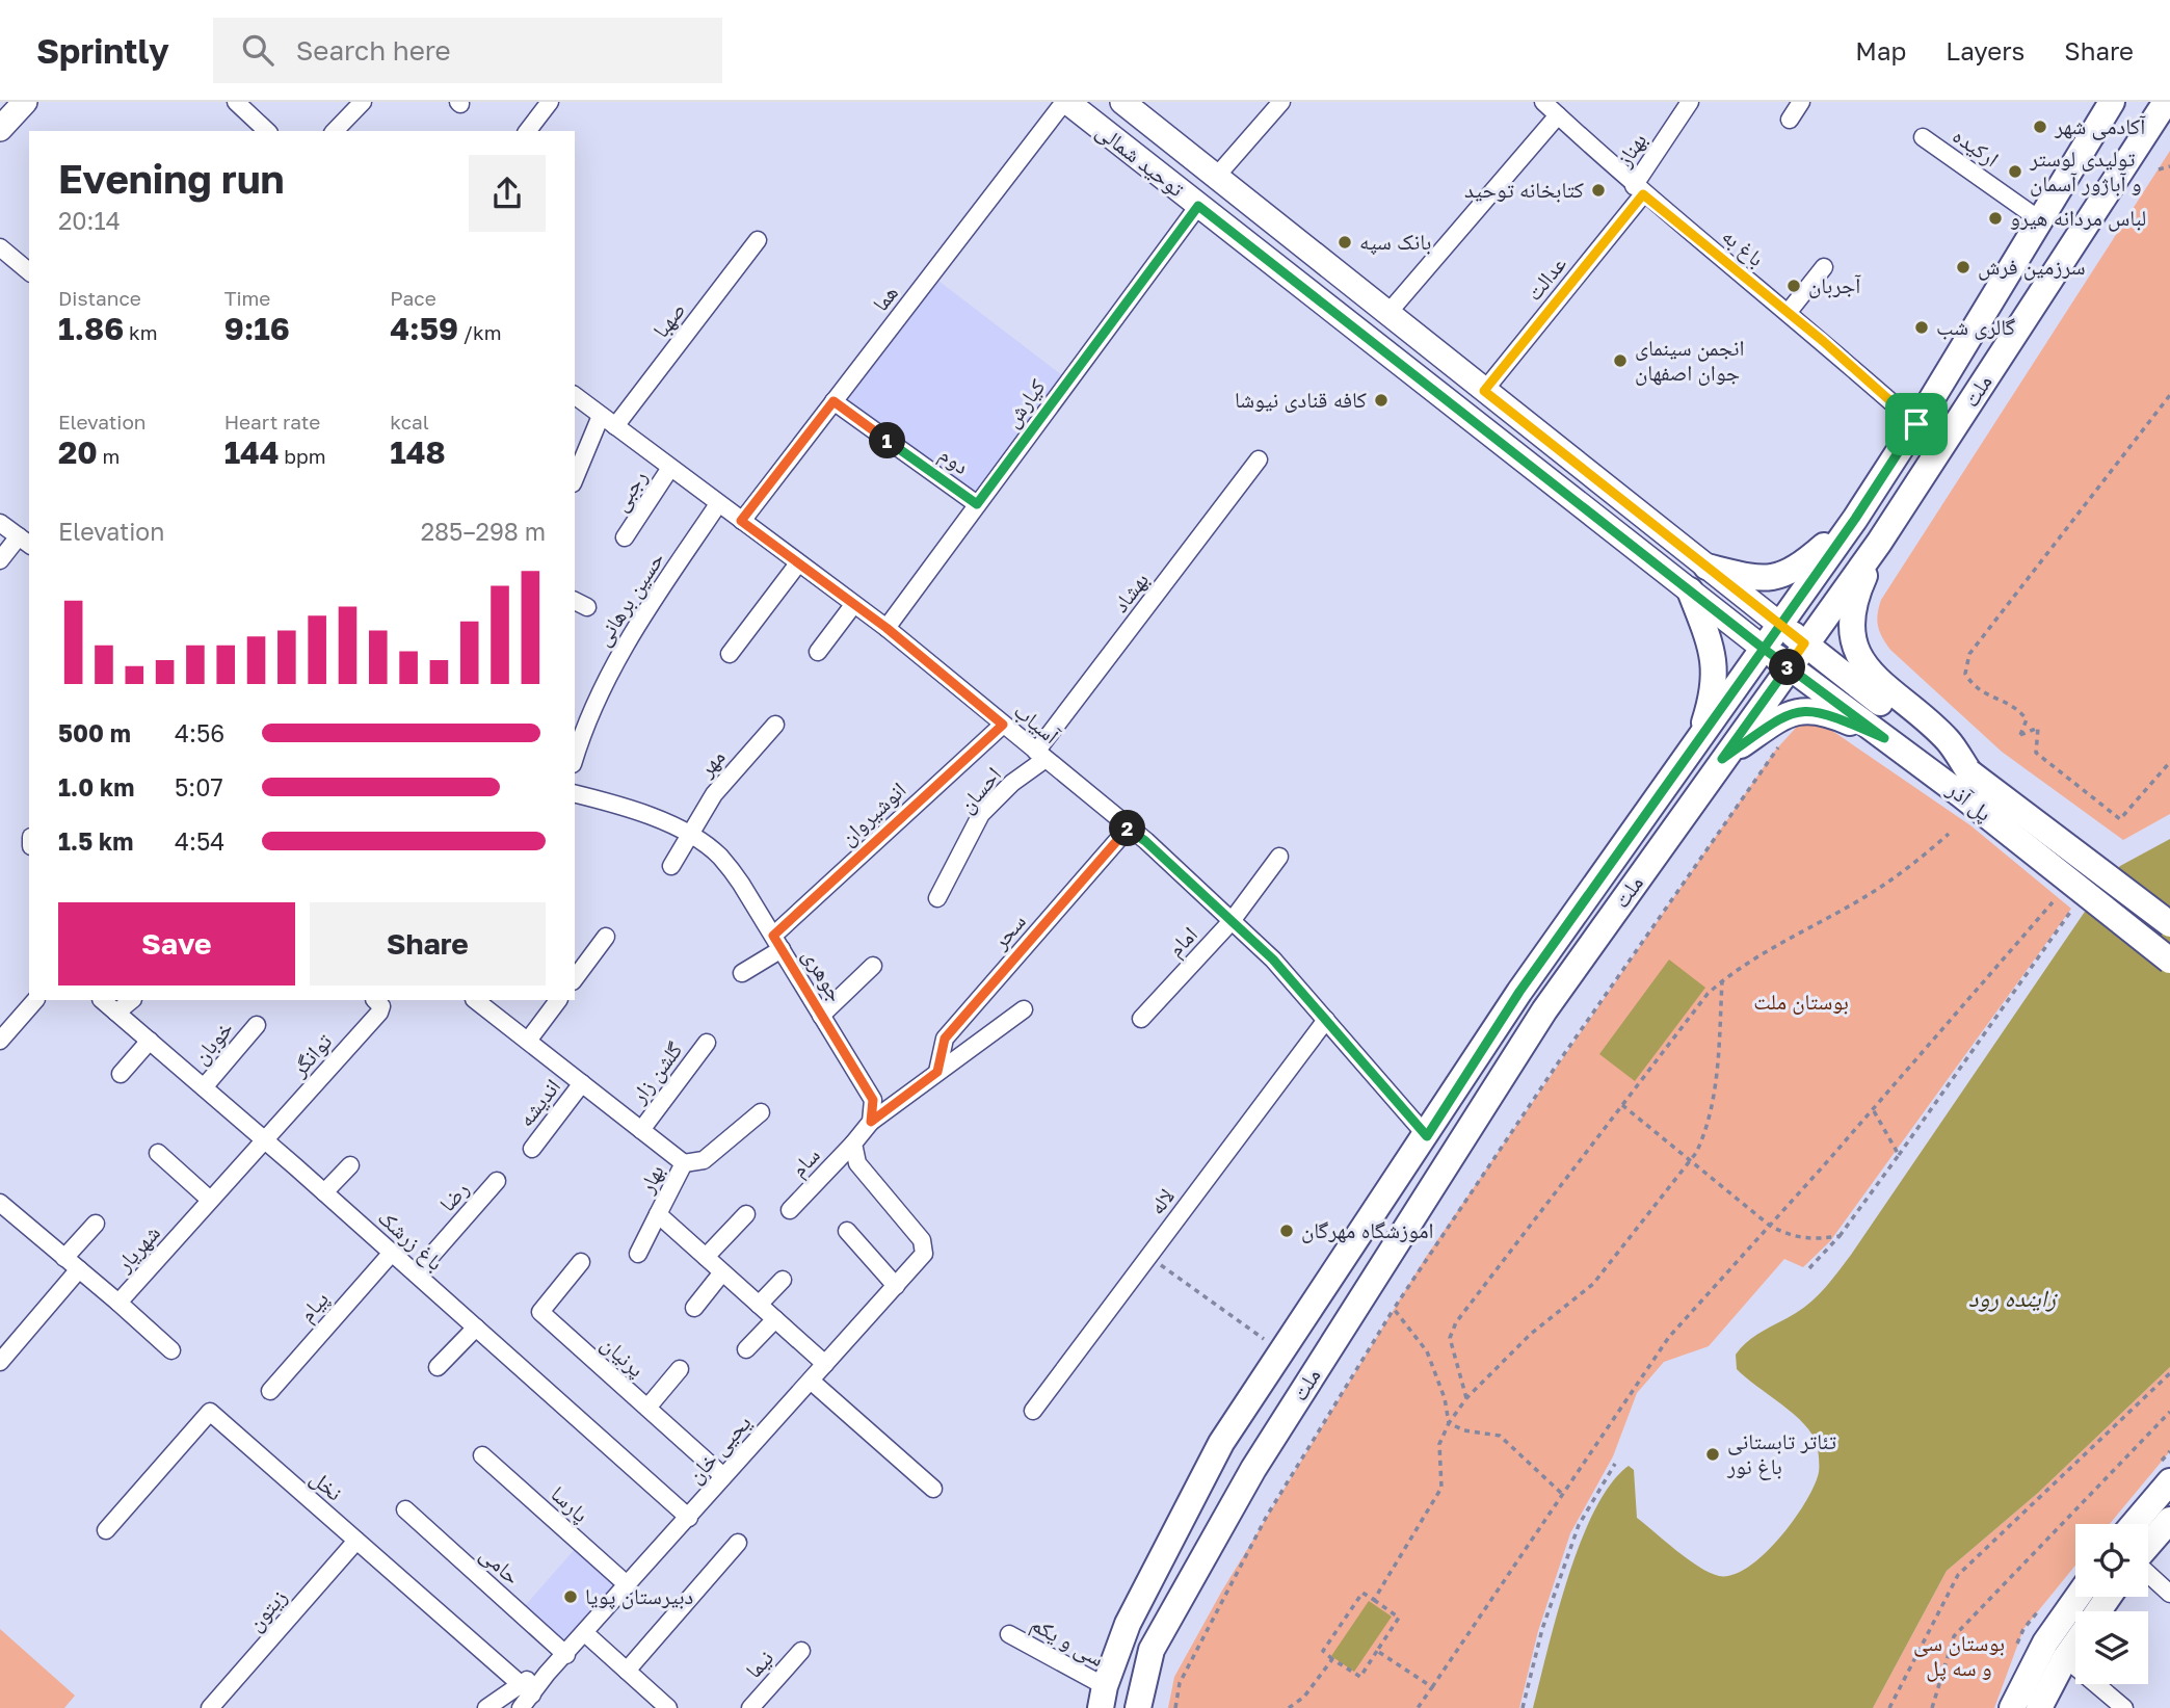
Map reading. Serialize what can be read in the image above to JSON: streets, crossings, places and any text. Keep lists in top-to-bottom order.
{
  "streets": {
    "main road": ["توحید شمالی", "ملت", "پل آذر"],
    "street": [
      "ارکیده",
      "بهناز",
      "باغ به",
      "عدالت",
      "هما",
      "صهبا",
      "کیارش",
      "دوم",
      "رجبی",
      "بهشاد",
      "حسین برهانی",
      "آسیاب",
      "مهر",
      "احسان",
      "انوشیروان",
      "سحر",
      "امام",
      "جوهری",
      "خوبان",
      "توانگر",
      "گلشن زار",
      "اندیشه",
      "سام",
      "بهار",
      "رضا",
      "لاله",
      "باغ زرشک",
      "شهریار",
      "پیام",
      "پرنیان",
      "یحیی خان",
      "نخل",
      "پارسا",
      "حامی",
      "زیتون",
      "سی و یکم",
      "نیما"
    ]
  },
  "crossings": [
    ["ارکیده", "ملت"],
    ["بهناز", "باغ به"],
    ["بهناز", "عدالت"],
    ["توحید شمالی", "عدالت"],
    ["توحید شمالی", "هما"],
    ["توحید شمالی", "ملت"],
    ["توحید شمالی", "کیارش"],
    ["توحید شمالی", "پل آذر"],
    ["باغ به", "عدالت"],
    ["باغ به", "ملت"],
    ["هما", "دوم"],
    ["هما", "آسیاب"],
    ["صهبا", "آسیاب"],
    ["ملت", "آسیاب"],
    ["ملت", "پل آذر"],
    ["ملت", "سی و یکم"],
    ["کیارش", "دوم"],
    ["کیارش", "آسیاب"],
    ["رجبی", "آسیاب"],
    ["بهشاد", "آسیاب"],
    ["بهشاد", "احسان"],
    ["حسین برهانی", "آسیاب"],
    ["آسیاب", "احسان"],
    ["آسیاب", "انوشیروان"],
    ["آسیاب", "سحر"],
    ["آسیاب", "امام"],
    ["آسیاب", "لاله"],
    ["مهر", "جوهری"],
    ["انوشیروان", "جوهری"],
    ["خوبان", "باغ زرشک"],
    ["توانگر", "باغ زرشک"],
    ["توانگر", "شهریار"],
    ["گلشن زار", "بهار"],
    ["اندیشه", "بهار"],
    ["سام", "یحیی خان"],
    ["بهار", "یحیی خان"],
    ["رضا", "باغ زرشک"],
    ["باغ زرشک", "شهریار"],
    ["باغ زرشک", "پیام"],
    ["باغ زرشک", "یحیی خان"],
    ["پرنیان", "یحیی خان"],
    ["یحیی خان", "پارسا"],
    ["یحیی خان", "حامی"],
    ["نخل", "زیتون"]
  ],
  "water": ["زاینده رود"],
  "parks": ["بوستان ملت", "بوستان سی و سه پل"],
  "places": [
    "آکادمی شهر",
    "تولیدی لوستر و آباژور آسمان",
    "کتابخانه توحید",
    "لباس مردانه هیرو",
    "بانک سپه",
    "سرزمین فرش",
    "آجربان",
    "گالری شب",
    "انجمن سینمای جوان اصفهان",
    "کافه قنادی نیوشا",
    "اموزشگاه مهرگان",
    "تئاتر تابستانی باغ نور",
    "دبیرستان پویا"
  ],
  "page": {
    "header": "Sprintly",
    "search": "Search here",
    "nav": ["Map", "Layers", "Share"],
    "heading": ["Evening run", "20:14"],
    "stats": [
      ["Distance", "1.86 km"],
      ["Time", "9:16"],
      ["Pace", "4:59 /km"],
      ["Elevation", "20 m"],
      ["Heart rate", "144 bpm"],
      ["kcal", "148"]
    ],
    "pins": ["1", "3", "2"],
    "chart": ["Elevation", "285–298 m"],
    "list": [
      {
        "name": "500 m",
        "note": "4:56"
      },
      {
        "name": "1.0 km",
        "note": "5:07"
      },
      {
        "name": "1.5 km",
        "note": "4:54"
      }
    ],
    "buttons": ["Save", "Share"]
  }
}
